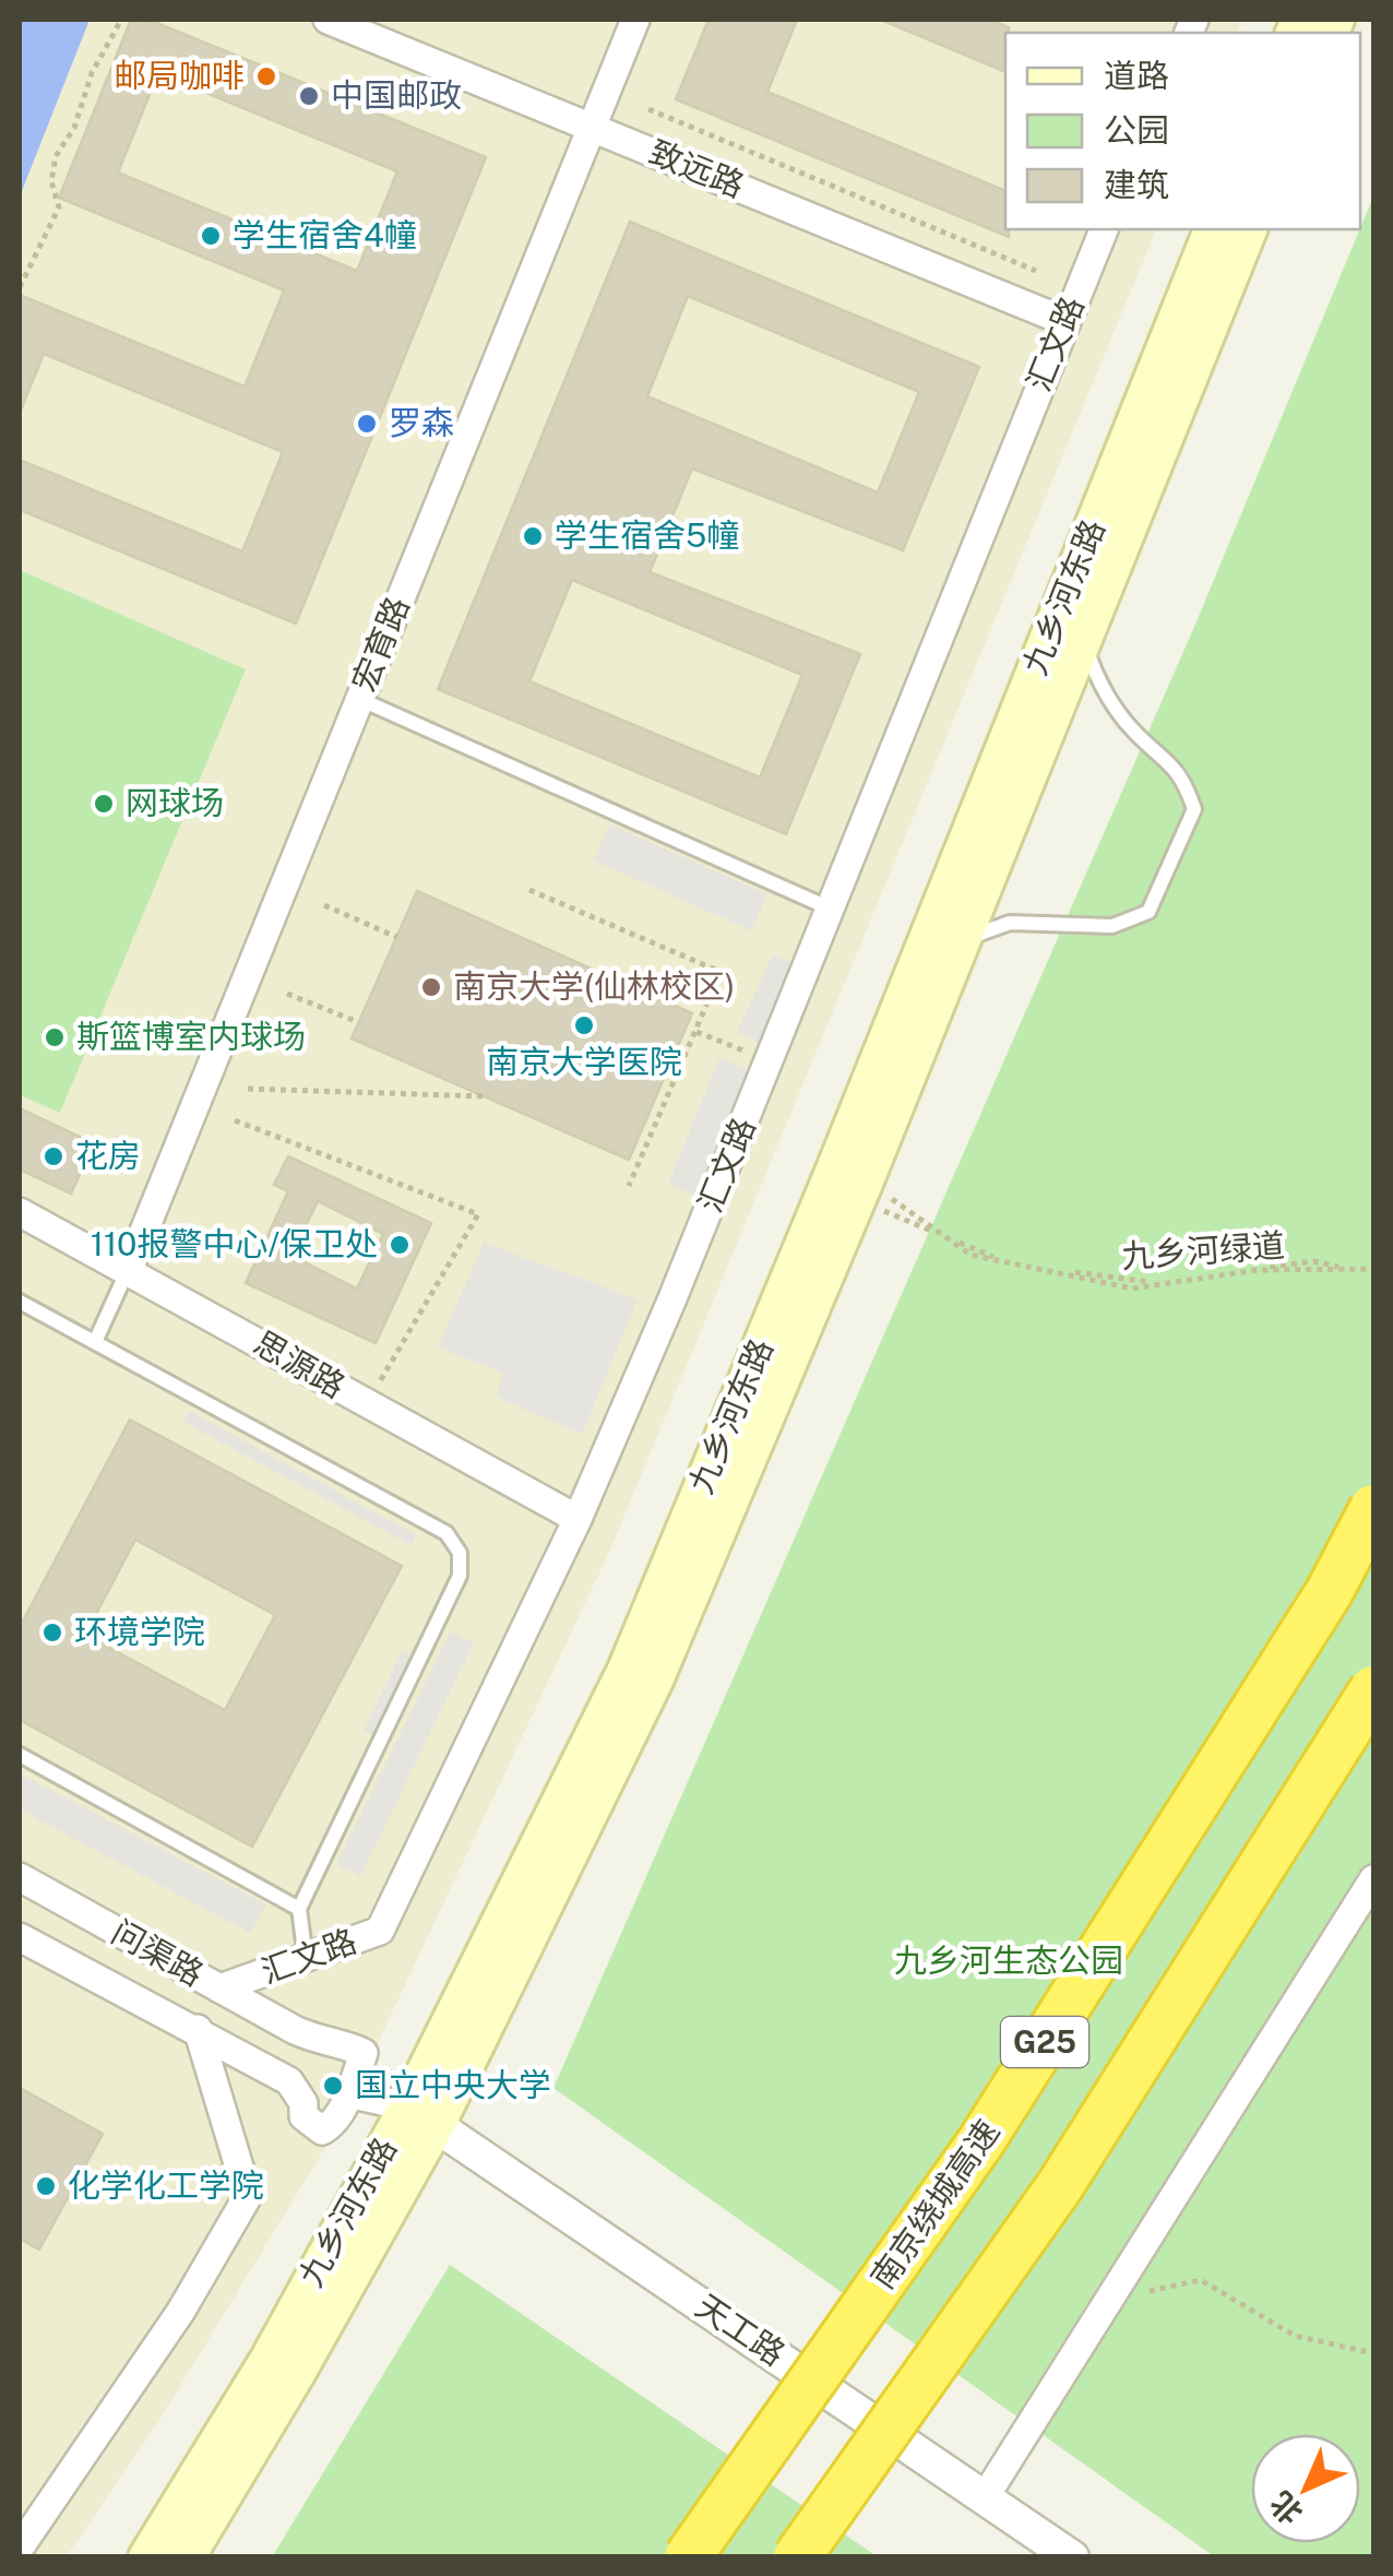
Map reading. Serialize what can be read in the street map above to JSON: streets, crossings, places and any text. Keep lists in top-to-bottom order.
{
  "streets": {
    "highway": ["G25", "南京绕城高速"],
    "main road": ["九乡河东路"],
    "street": [
      "致远路",
      "汇文路",
      "宏育路",
      "思源路",
      "问渠路",
      "天工路"
    ],
    "path": ["九乡河绿道"]
  },
  "crossings": [
    ["致远路", "汇文路"],
    ["致远路", "宏育路"],
    ["汇文路", "思源路"],
    ["汇文路", "问渠路"],
    ["九乡河东路", "九乡河绿道"],
    ["九乡河东路", "天工路"],
    ["宏育路", "思源路"]
  ],
  "parks": ["九乡河生态公园"],
  "places": [
    "邮局咖啡",
    "中国邮政",
    "学生宿舍4幢",
    "罗森",
    "学生宿舍5幢",
    "网球场",
    "南京大学(仙林校区)",
    "南京大学医院",
    "斯篮博室内球场",
    "花房",
    "110报警中心/保卫处",
    "环境学院",
    "国立中央大学",
    "化学化工学院"
  ],
  "legend": ["道路", "公园", "建筑"],
  "north": "bottom left"
}
